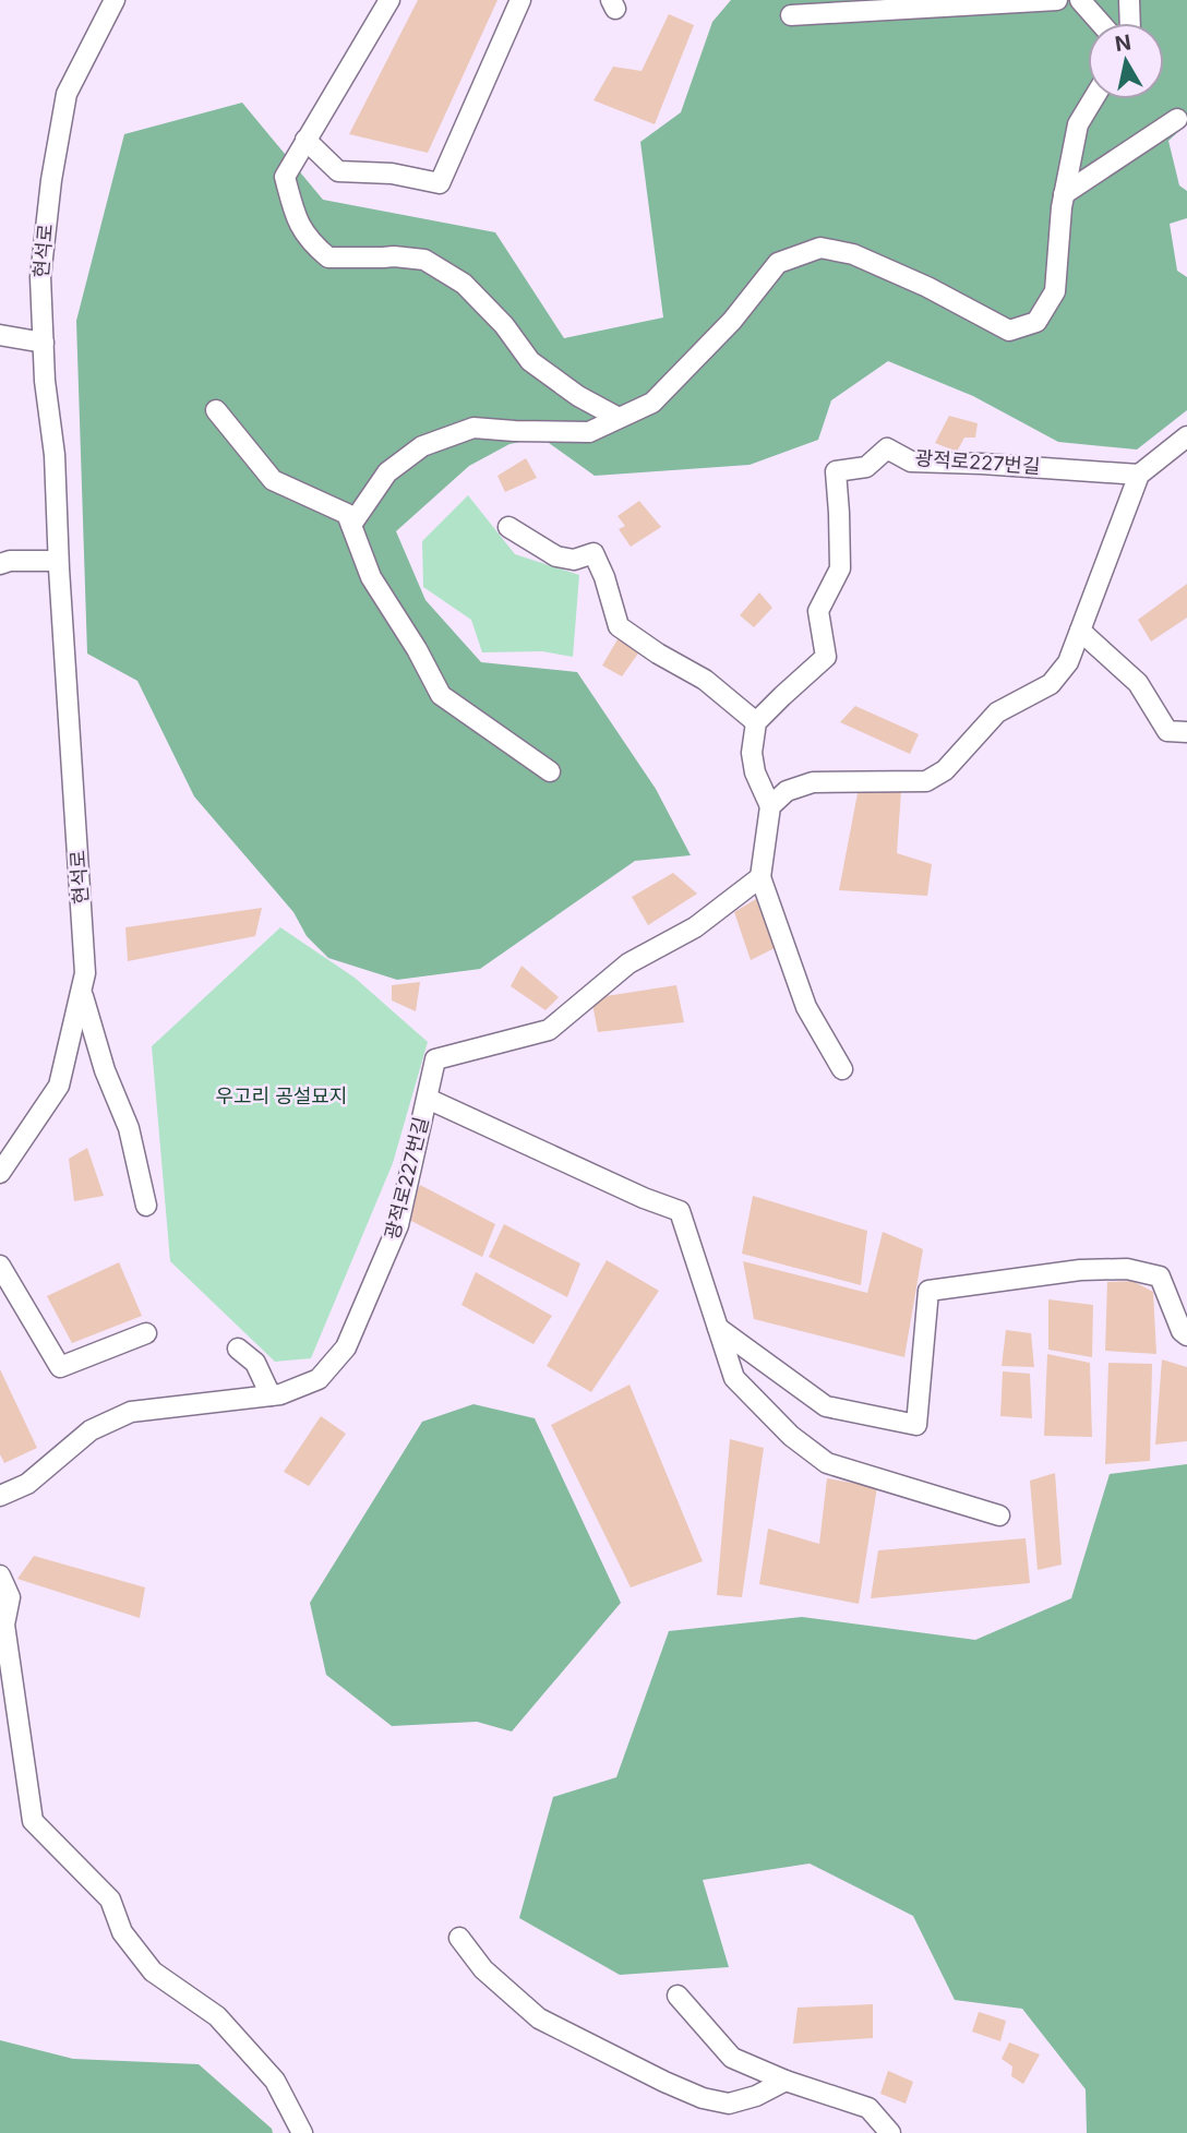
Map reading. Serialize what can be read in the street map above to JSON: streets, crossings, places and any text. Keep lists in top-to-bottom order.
{
  "streets": {
    "street": ["현석로", "광적로227번길"]
  },
  "parks": ["우고리 공설묘지"],
  "north": "top"
}
